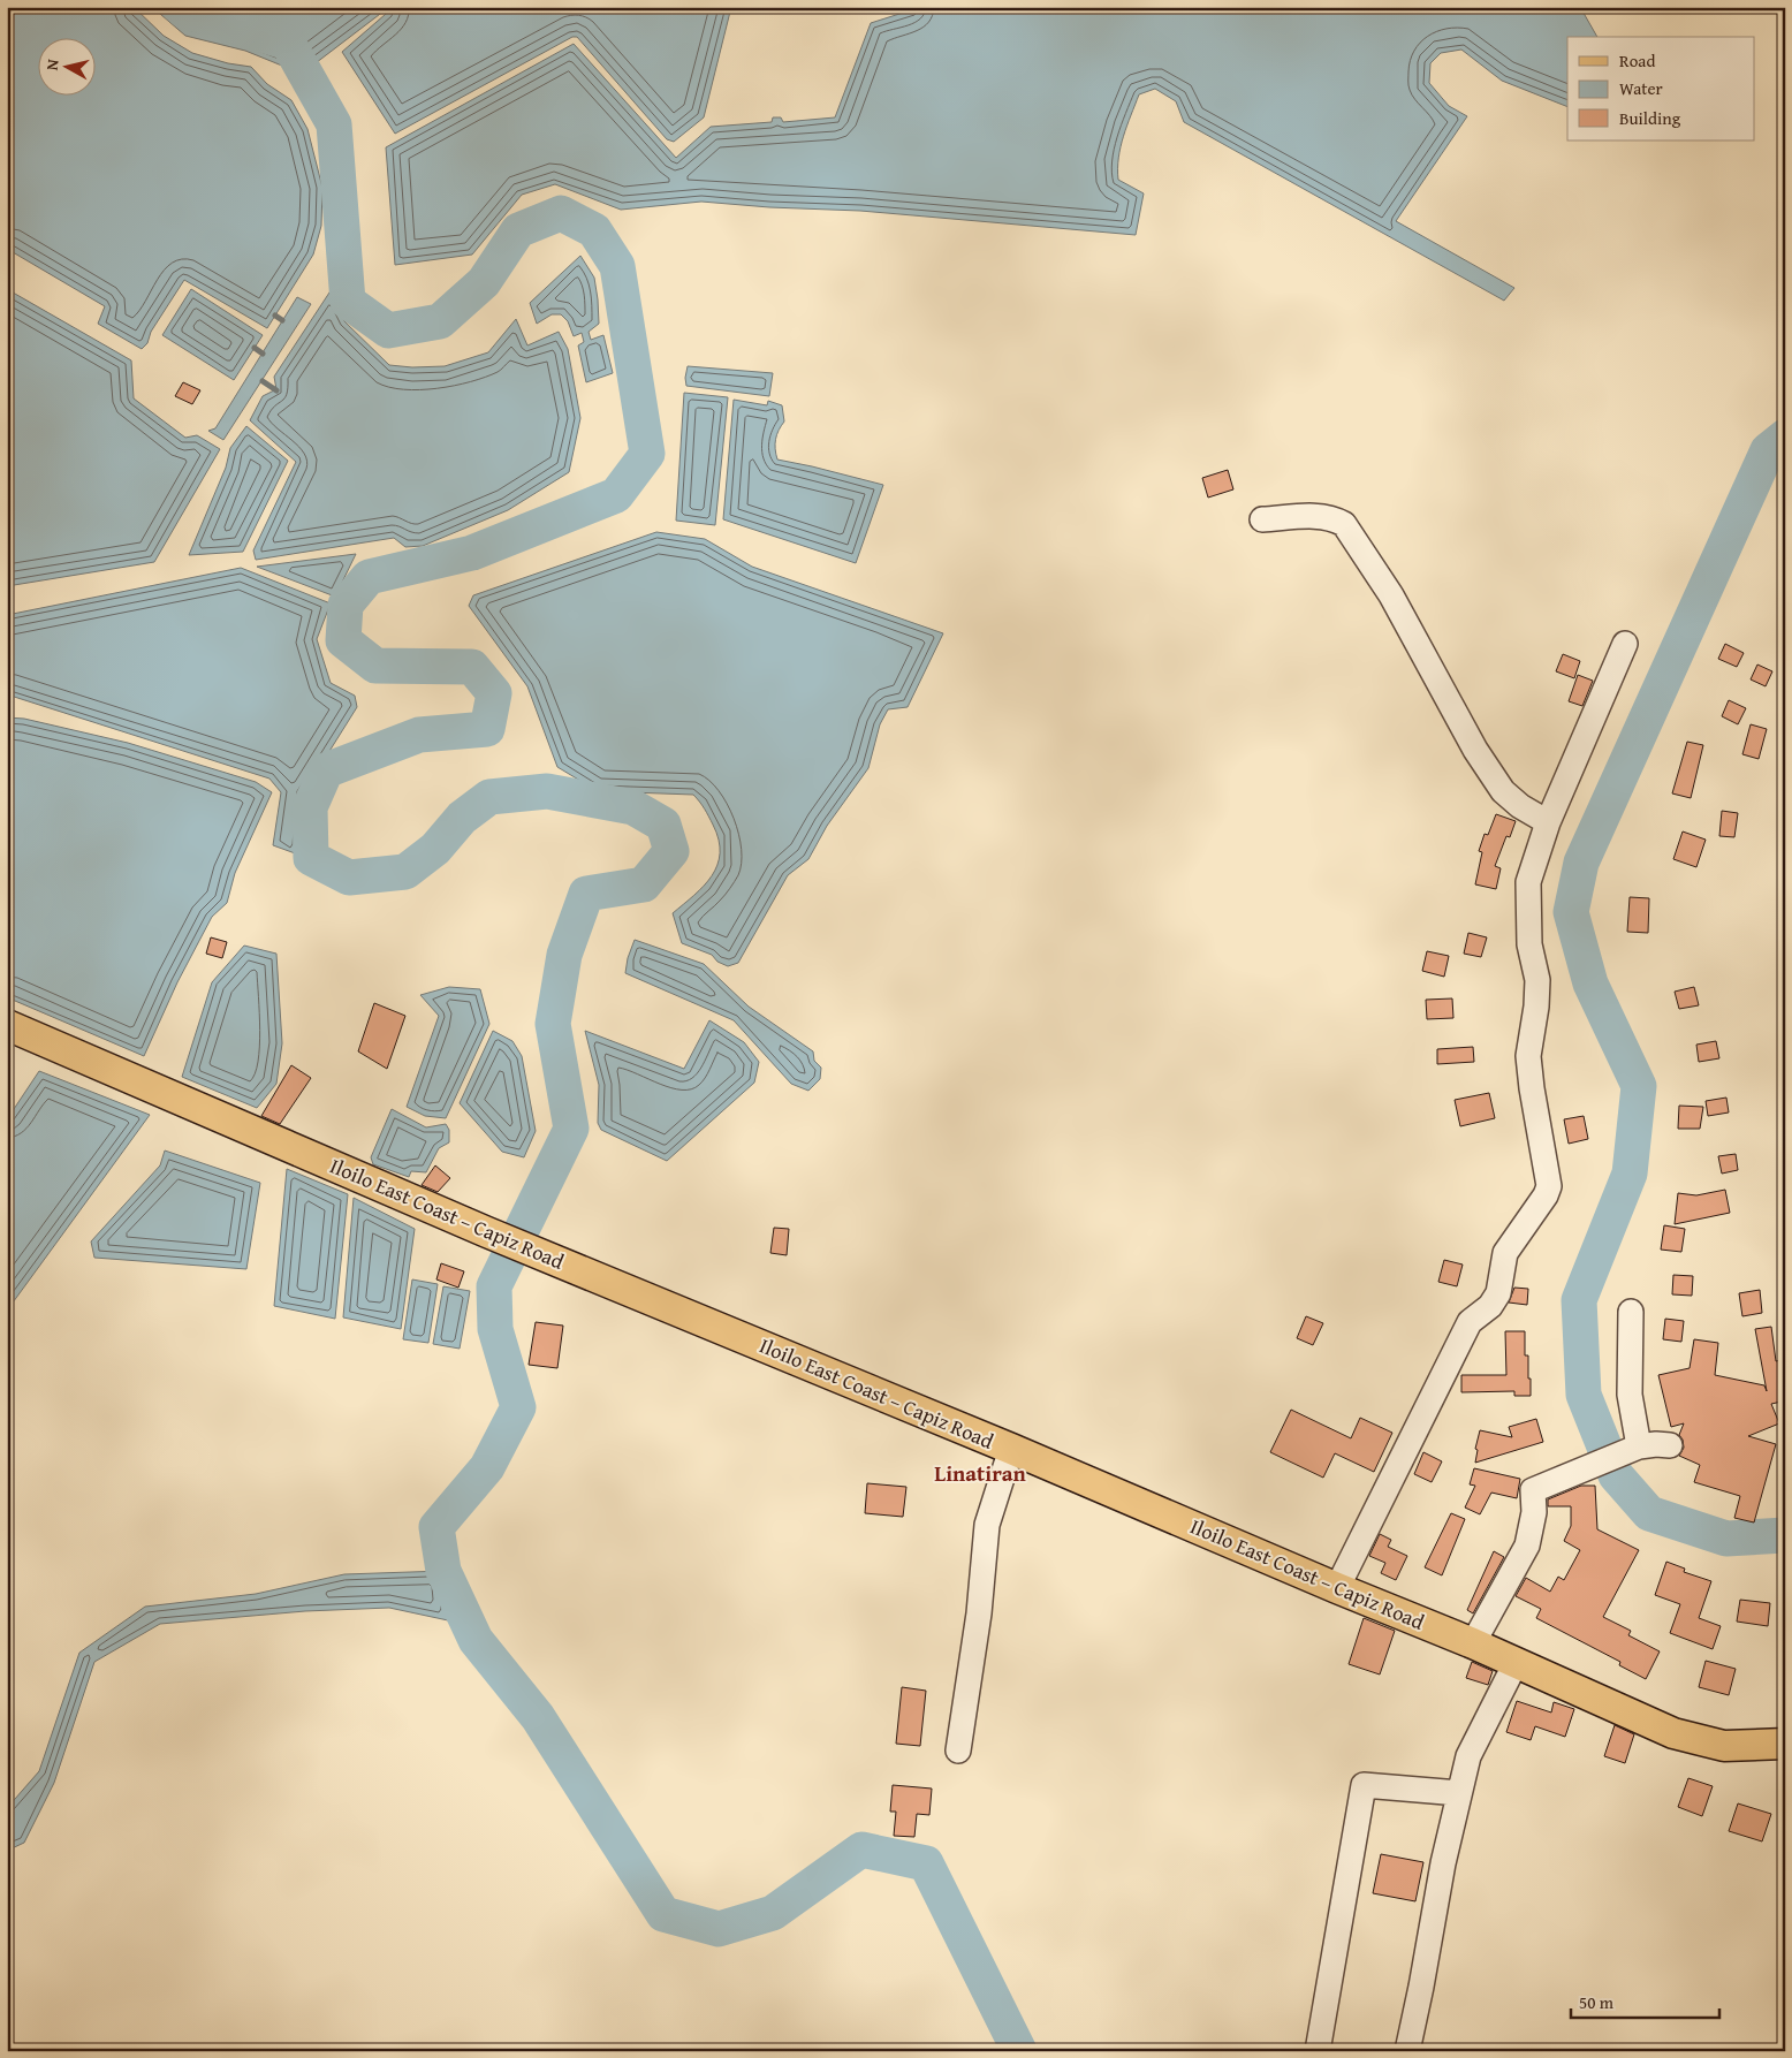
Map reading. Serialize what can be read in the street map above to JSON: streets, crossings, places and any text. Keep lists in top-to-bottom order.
{
  "streets": {
    "main road": ["Iloilo East Coast – Capiz Road"]
  },
  "districts": ["Linatiran"],
  "legend": ["Road", "Water", "Building"],
  "scale_bar": "50 m",
  "north": "left"
}
